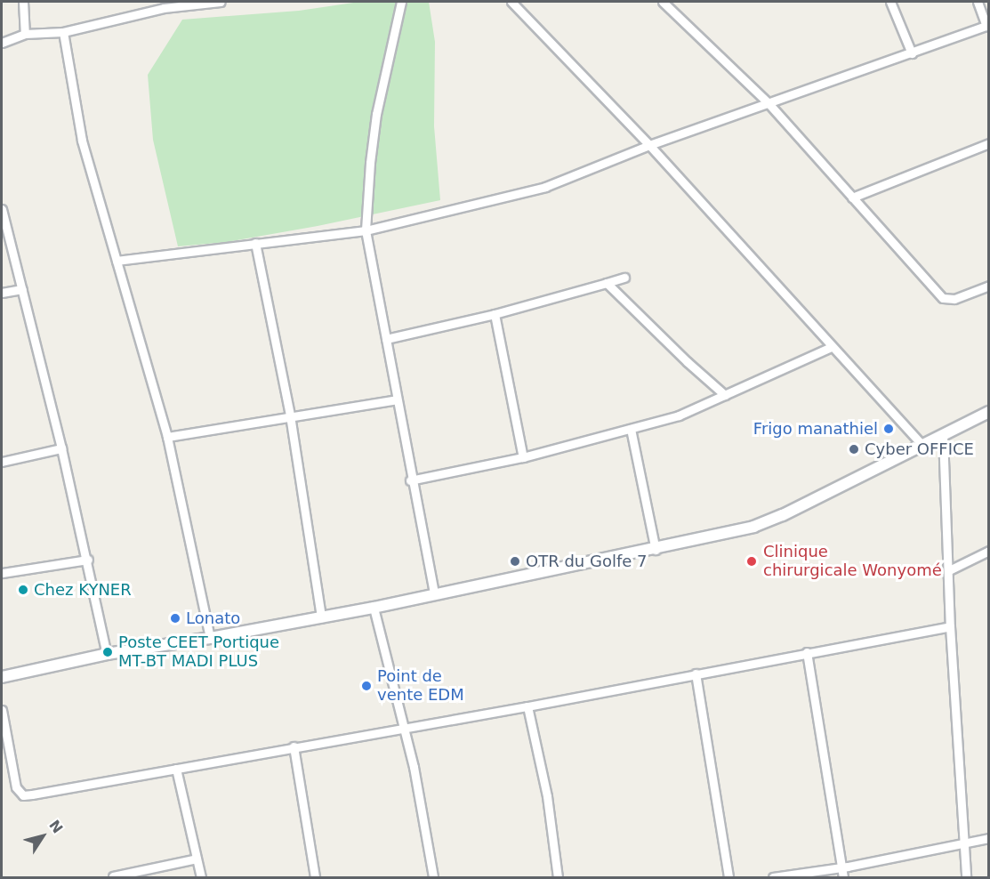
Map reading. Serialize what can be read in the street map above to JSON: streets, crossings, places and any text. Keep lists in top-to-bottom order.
{
  "places": [
    "Frigo manathiel",
    "Cyber OFFICE",
    "OTR du Golfe 7",
    "Clinique chirurgicale Wonyomé",
    "Chez KYNER",
    "Lonato",
    "Poste CEET Portique MT-BT MADI PLUS",
    "Point de vente EDM"
  ],
  "north": "top right"
}
